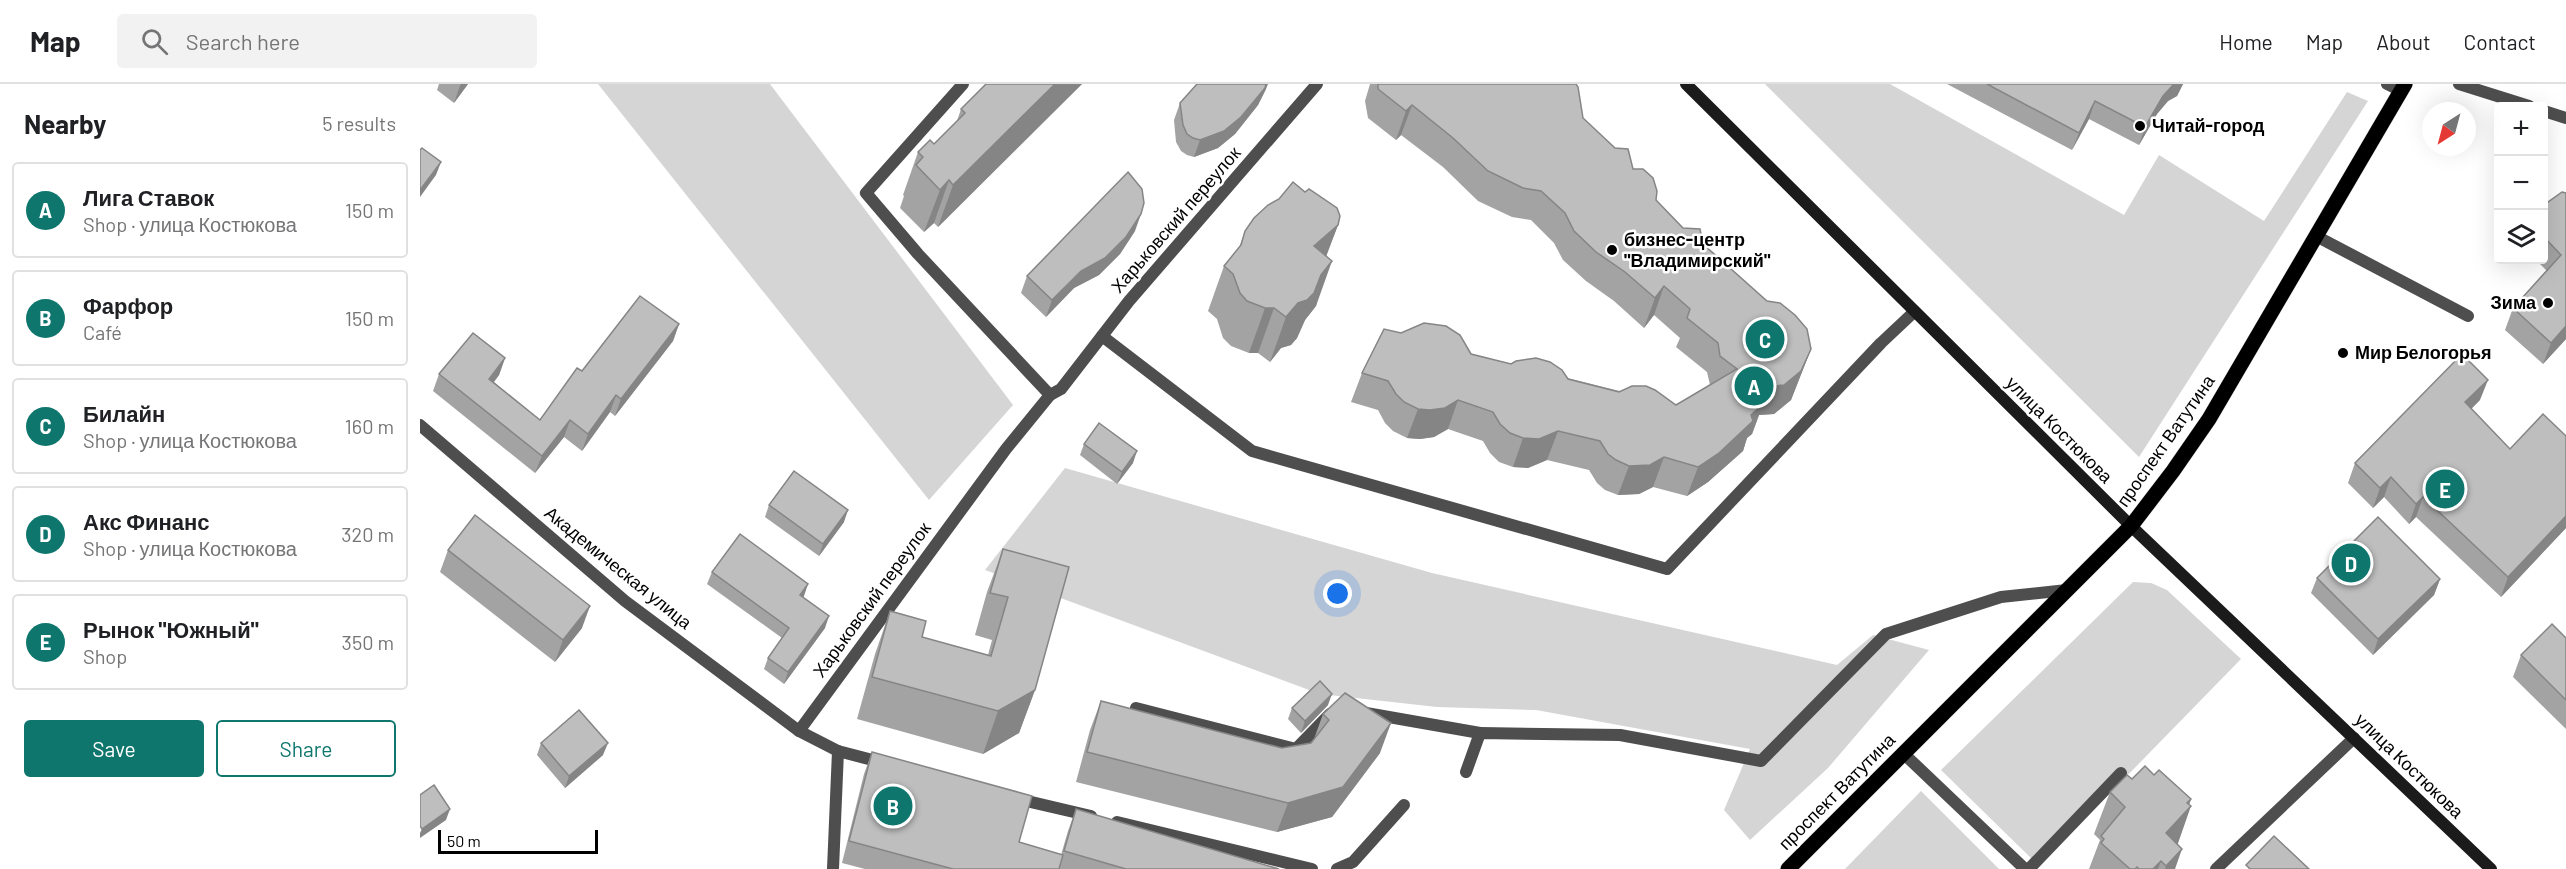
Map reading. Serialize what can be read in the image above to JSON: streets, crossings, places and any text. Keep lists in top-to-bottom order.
{
  "streets": {
    "main road": ["улица Костюкова", "проспект Ватутина"],
    "street": ["Харьковский переулок", "Академическая улица"]
  },
  "crossings": [
    ["Харьковский переулок", "Академическая улица"],
    ["улица Костюкова", "проспект Ватутина"]
  ],
  "places": [
    "Читай-город",
    "бизнес-центр \"Владимирский\"",
    "Зима",
    "Мир Белогорья"
  ],
  "scale_bar": "50 m",
  "north": "bottom left",
  "page": {
    "header": "Map",
    "search": "Search here",
    "nav": [
      "Home",
      "Map",
      "About",
      "Contact"
    ],
    "heading": ["Nearby", "5 results"],
    "map_buttons": ["+", "−"],
    "list": [
      {
        "mark": "A",
        "name": "Лига Ставок",
        "note": "Shop · улица Костюкова",
        "value": "150 m"
      },
      {
        "mark": "B",
        "name": "Фарфор",
        "note": "Café",
        "value": "150 m"
      },
      {
        "mark": "C",
        "name": "Билайн",
        "note": "Shop · улица Костюкова",
        "value": "160 m"
      },
      {
        "mark": "D",
        "name": "Акс Финанс",
        "note": "Shop · улица Костюкова",
        "value": "320 m"
      },
      {
        "mark": "E",
        "name": "Рынок \"Южный\"",
        "note": "Shop",
        "value": "350 m"
      }
    ],
    "pins": [
      "C",
      "A",
      "E",
      "D",
      "B"
    ],
    "buttons": ["Save", "Share"],
    "scale": "50 m"
  }
}
